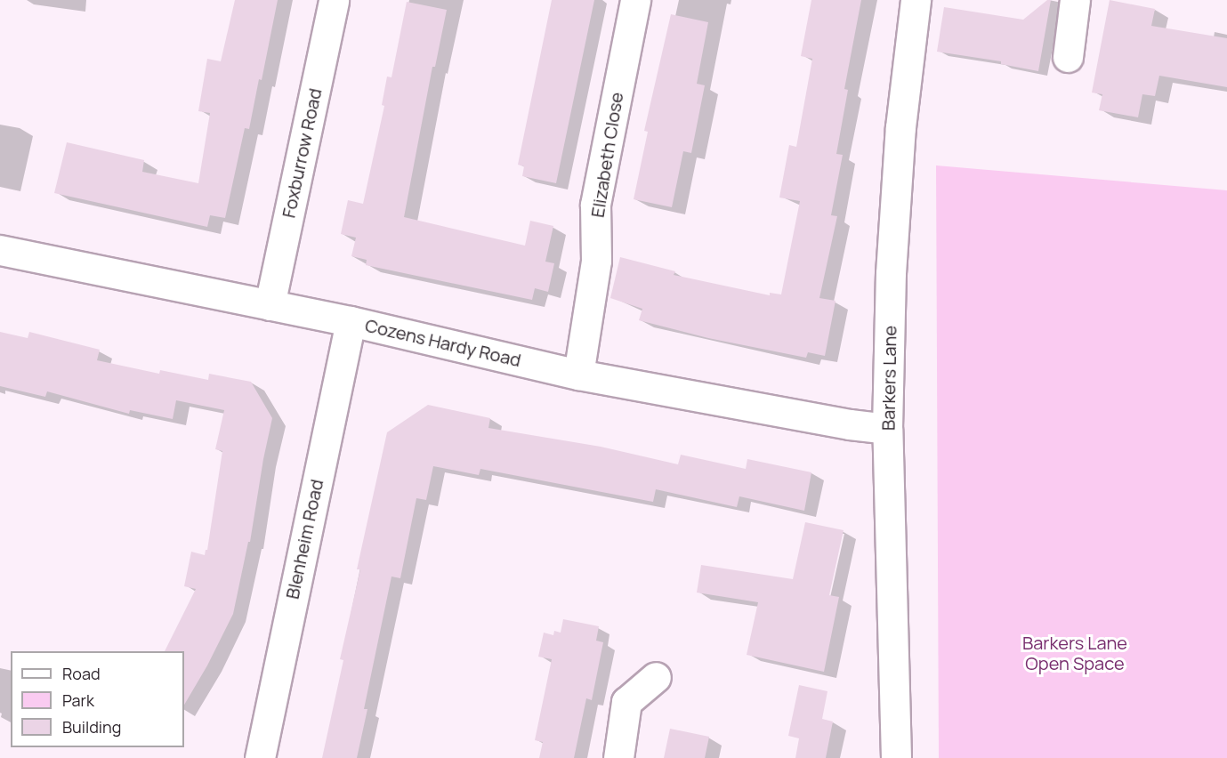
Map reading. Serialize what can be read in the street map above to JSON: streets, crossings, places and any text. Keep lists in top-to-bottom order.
{
  "streets": {
    "street": [
      "Foxburrow Road",
      "Elizabeth Close",
      "Cozens Hardy Road",
      "Barkers Lane",
      "Blenheim Road"
    ]
  },
  "crossings": [
    ["Foxburrow Road", "Cozens Hardy Road"],
    ["Elizabeth Close", "Cozens Hardy Road"],
    ["Cozens Hardy Road", "Barkers Lane"],
    ["Cozens Hardy Road", "Blenheim Road"]
  ],
  "parks": ["Barkers Lane Open Space"],
  "legend": ["Road", "Park", "Building"]
}
